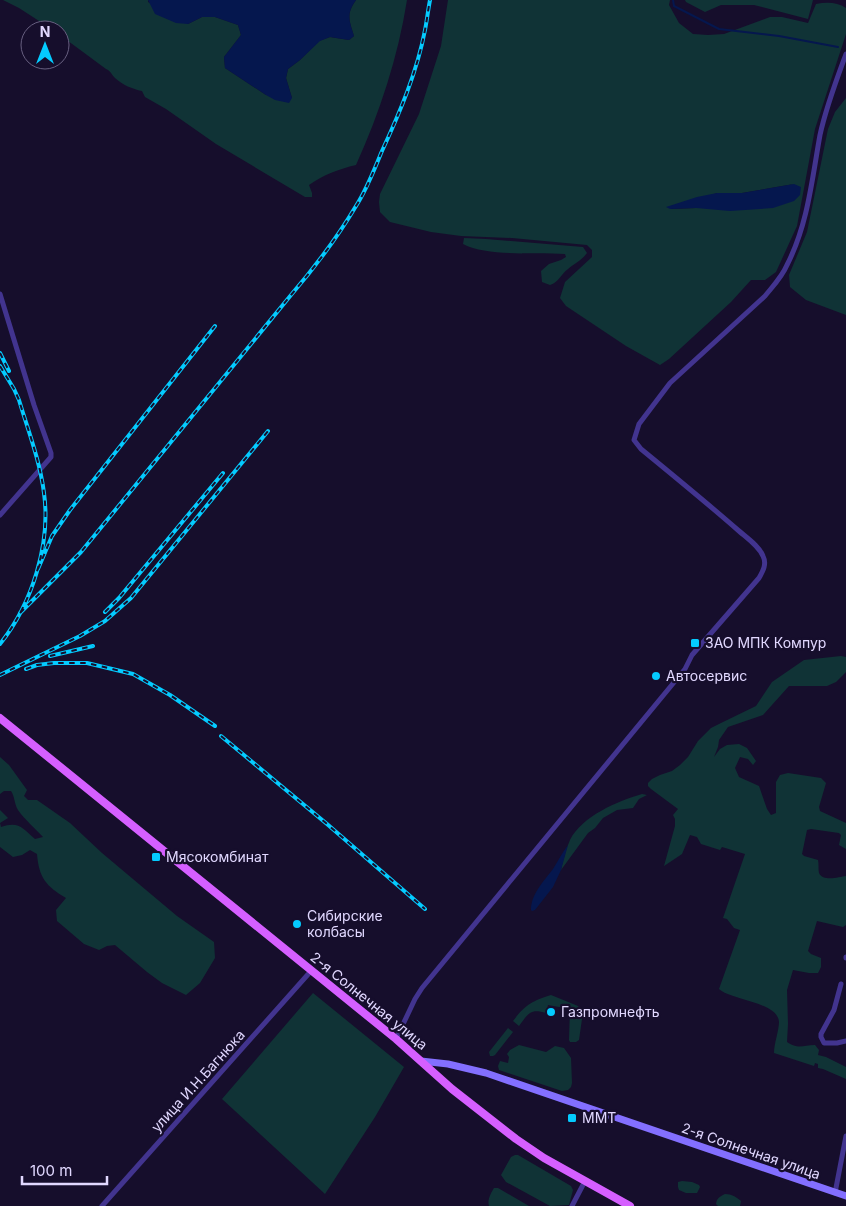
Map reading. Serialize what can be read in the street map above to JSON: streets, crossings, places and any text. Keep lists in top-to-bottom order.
{
  "streets": {
    "main road": ["2-я Солнечная улица"],
    "street": ["улица И.Н.Багнюка"]
  },
  "crossings": [
    ["2-я Солнечная улица", "улица И.Н.Багнюка"]
  ],
  "places": {
    "transit": ["ЗАО МПК Компур", "Мясокомбинат", "ММТ"],
    "other": ["Автосервис", "Сибирские колбасы", "Газпромнефть"]
  },
  "scale_bar": "100 m",
  "north": "top"
}
